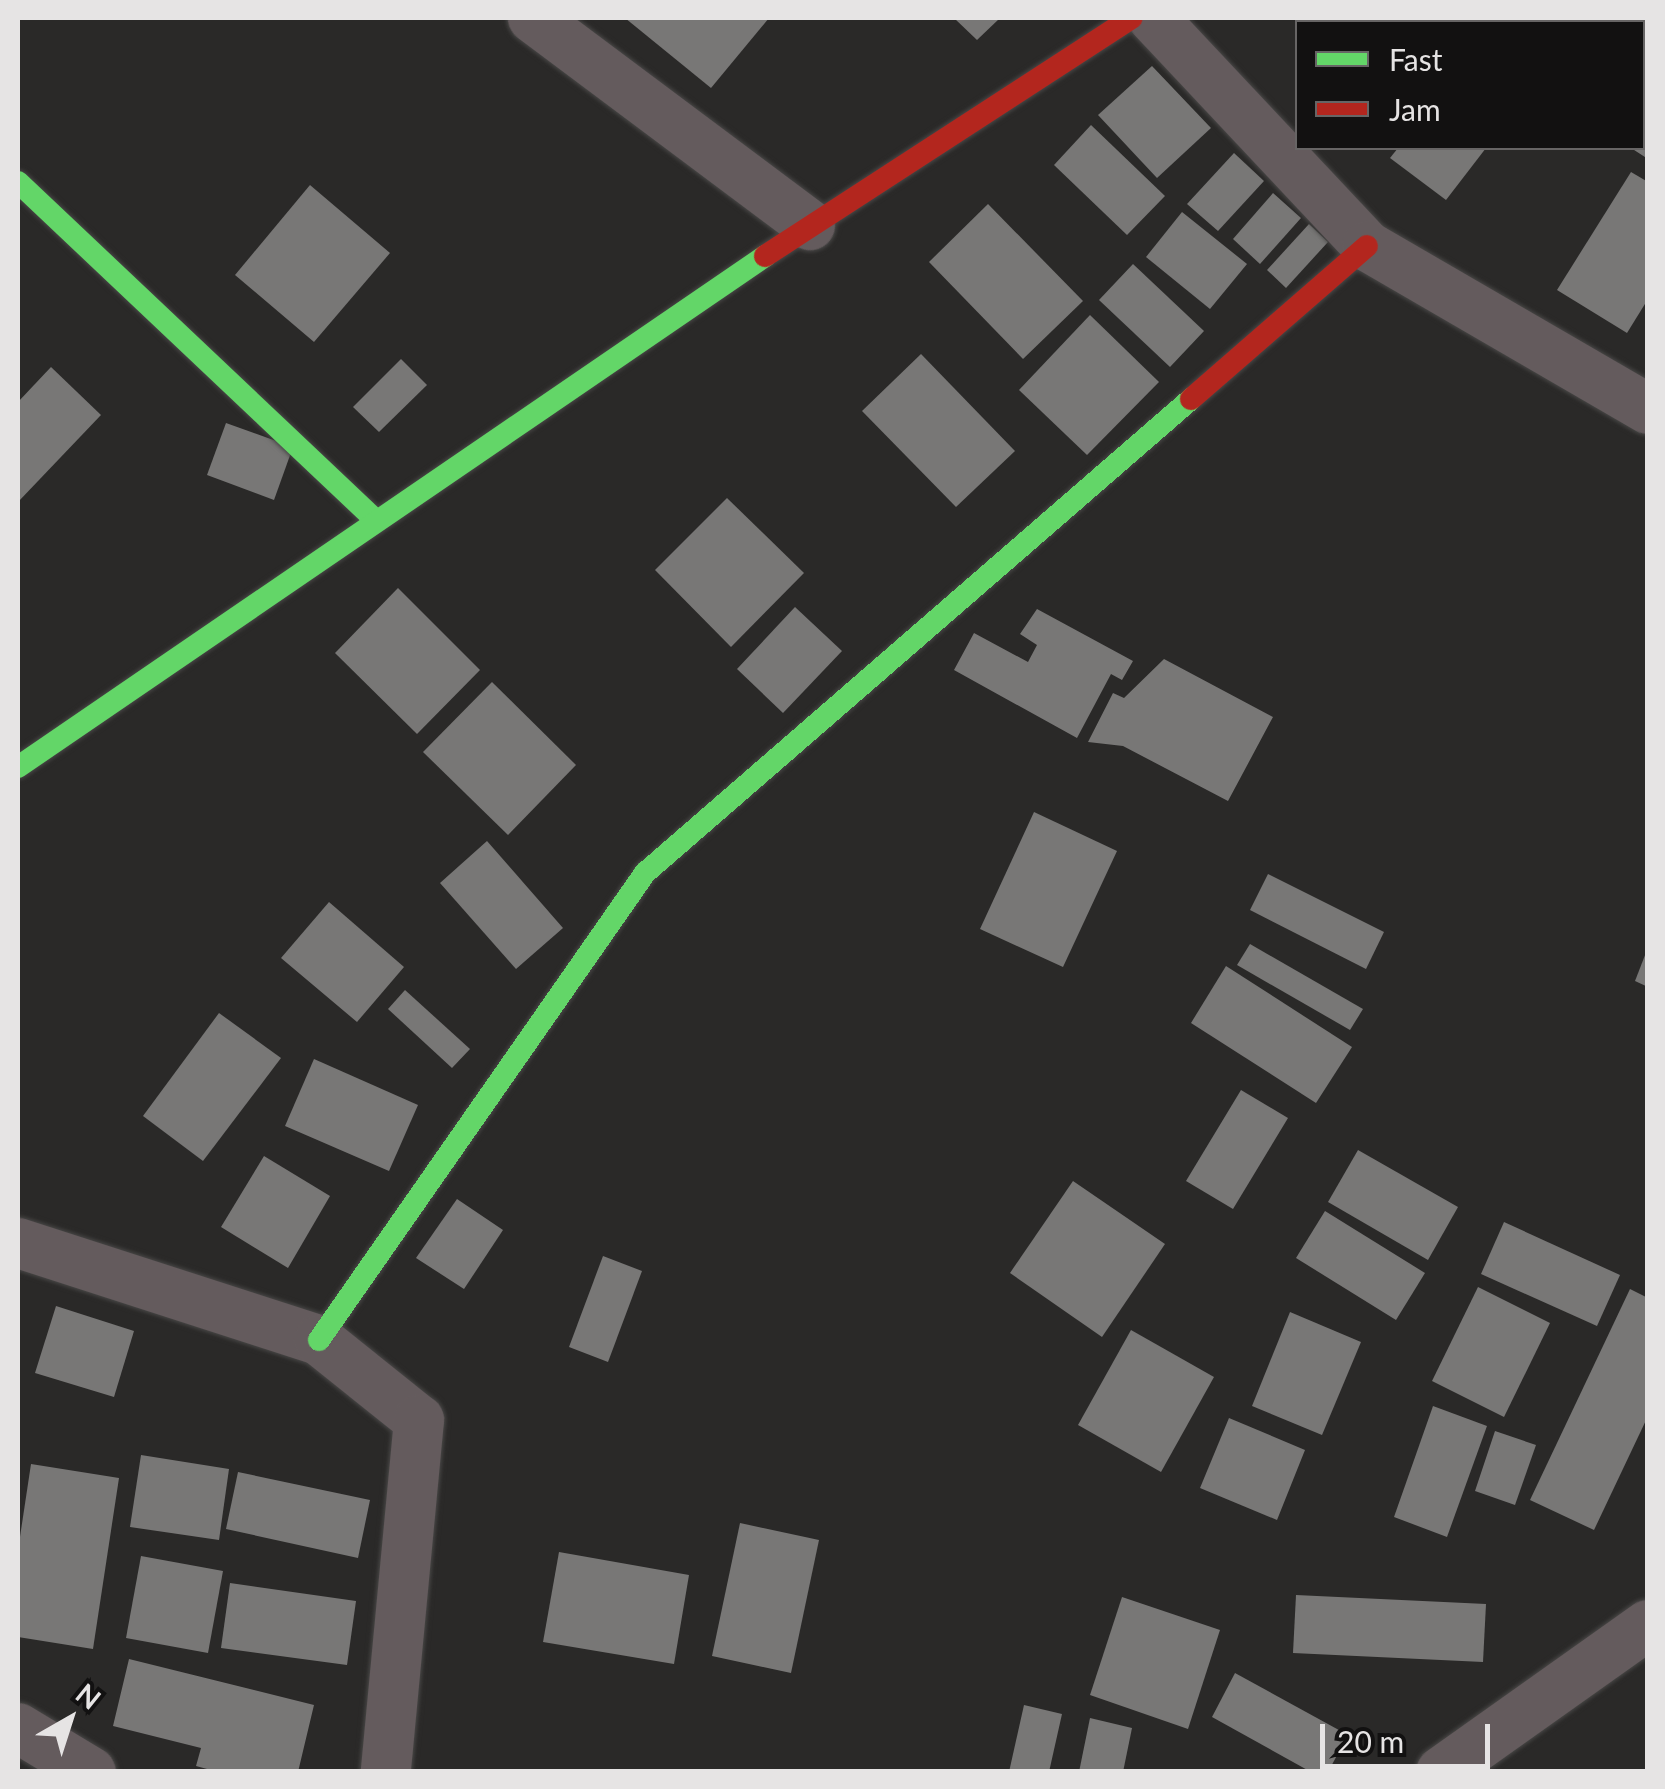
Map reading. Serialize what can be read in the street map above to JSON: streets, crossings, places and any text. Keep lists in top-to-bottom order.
{
  "legend": ["Fast", "Jam"],
  "scale_bar": "20 m",
  "north": "top right"
}
